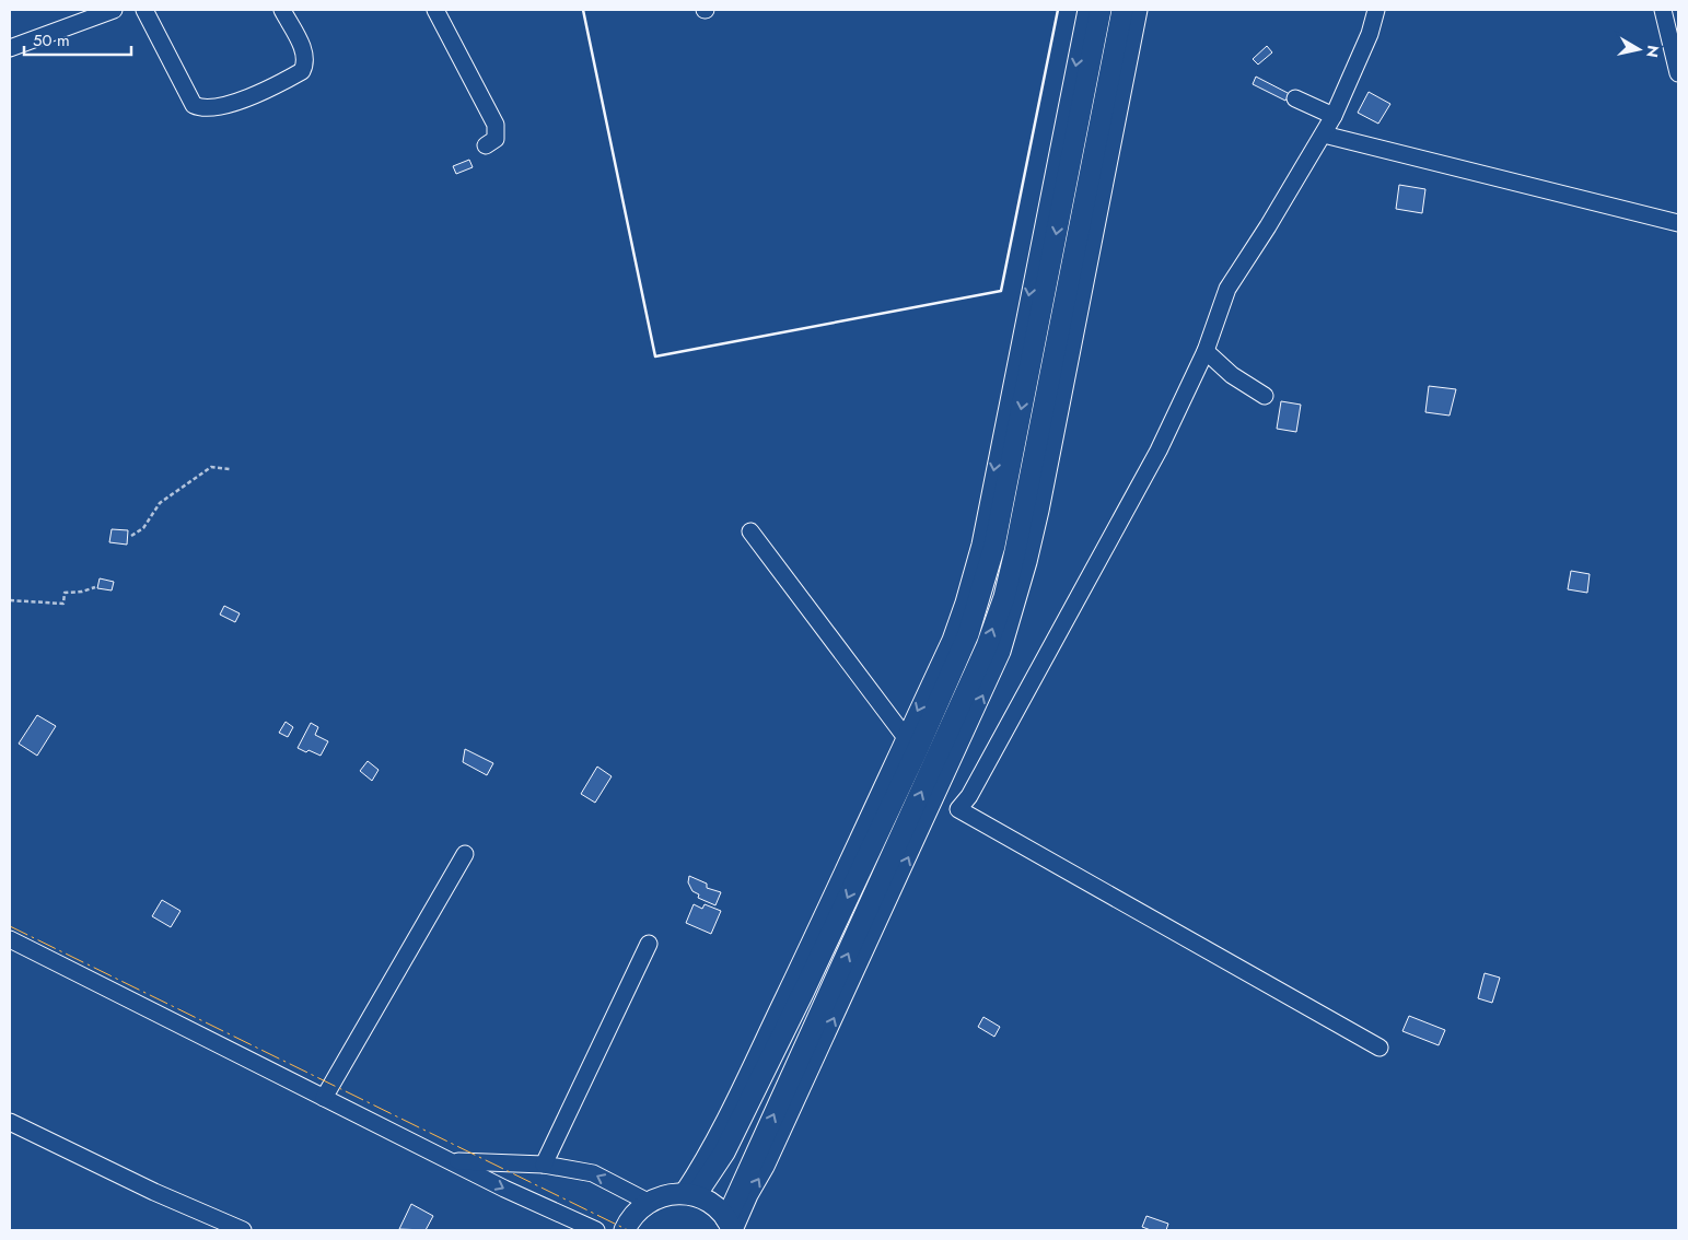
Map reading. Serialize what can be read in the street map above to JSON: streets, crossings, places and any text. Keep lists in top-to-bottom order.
{
  "scale_bar": "50 m",
  "north": "right"
}
